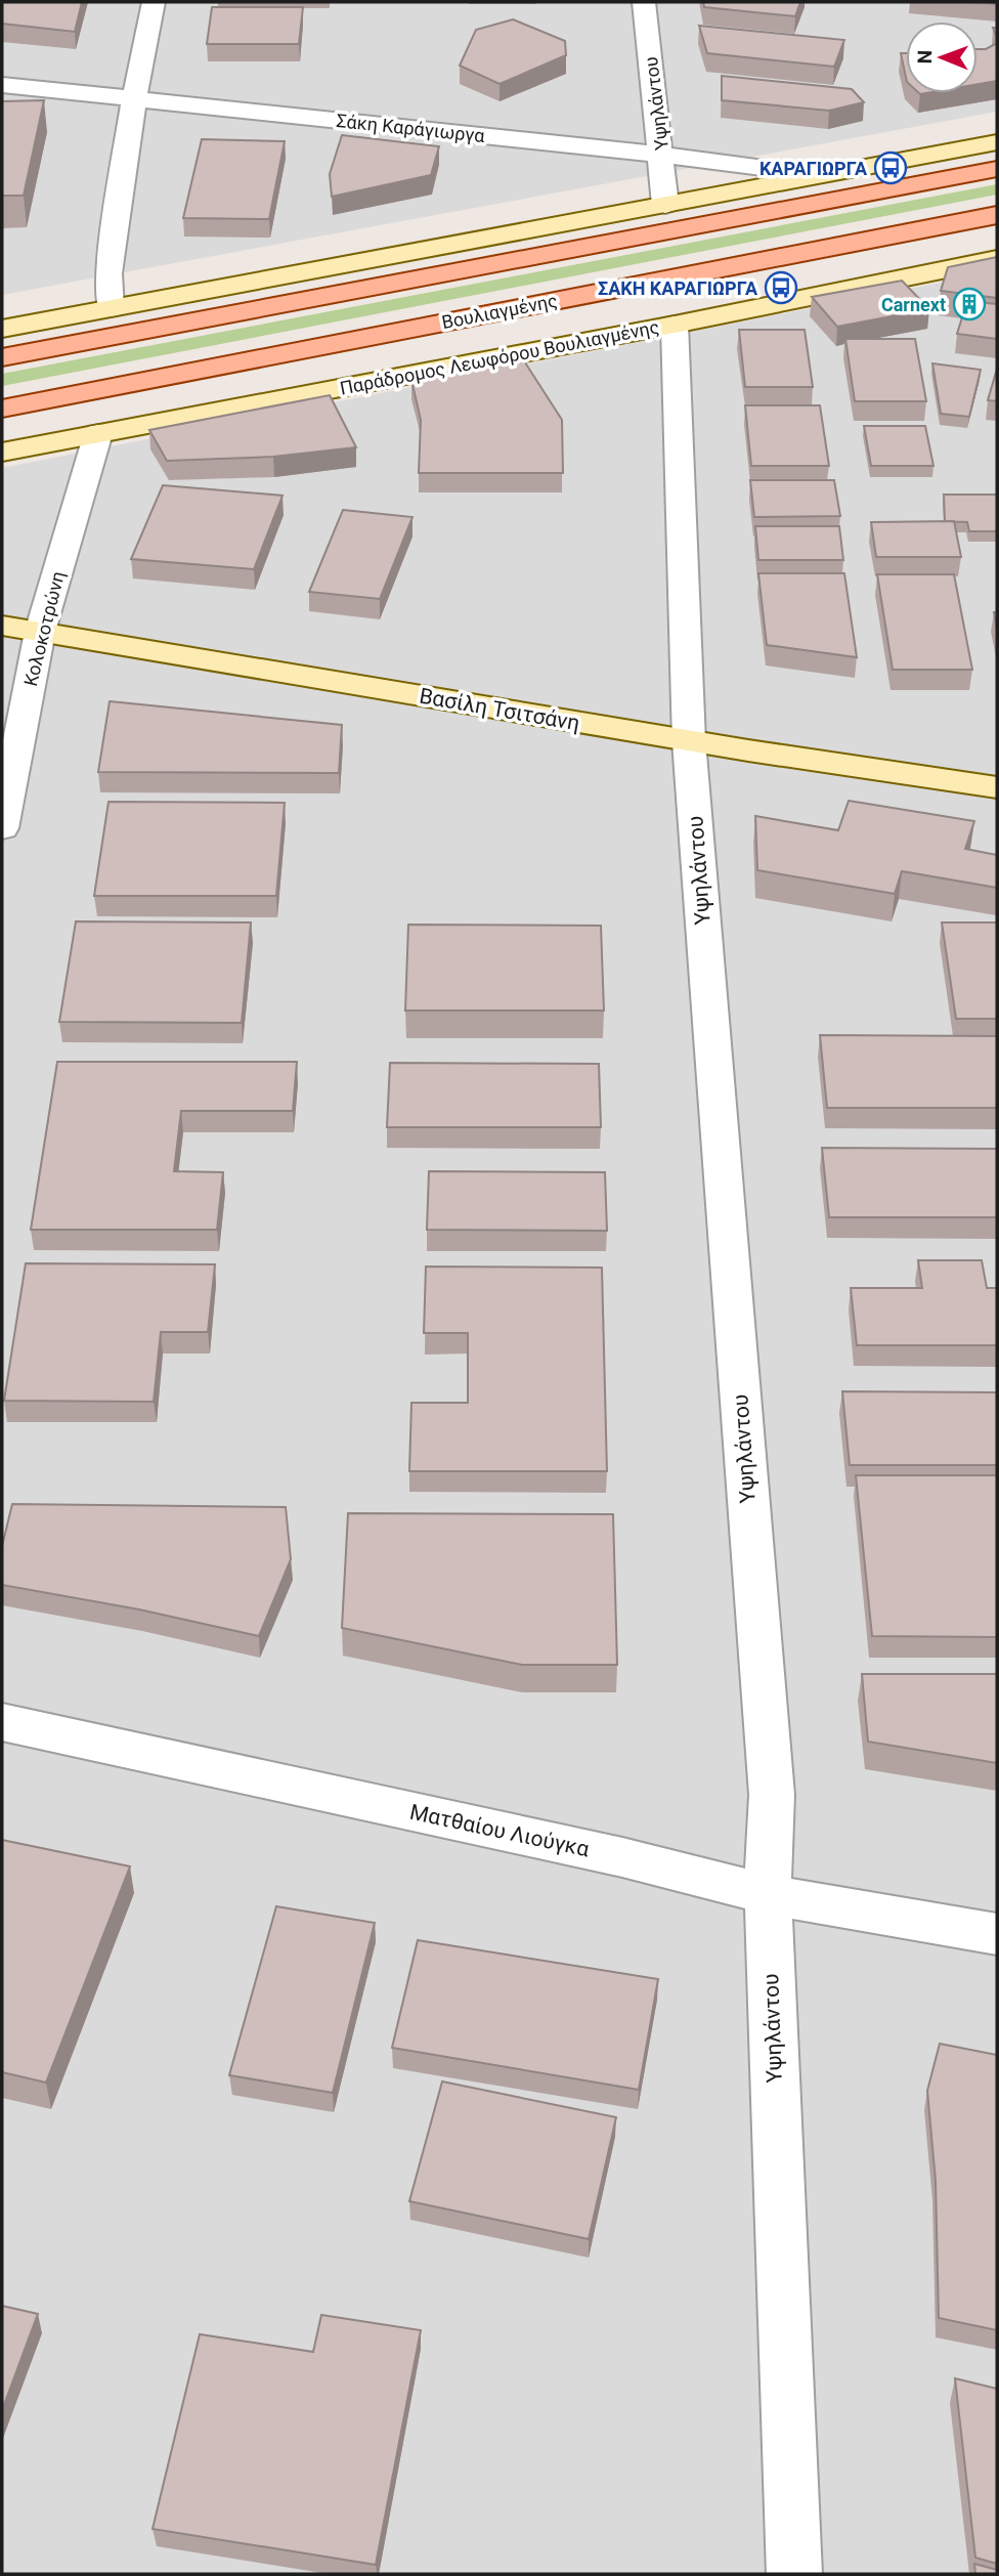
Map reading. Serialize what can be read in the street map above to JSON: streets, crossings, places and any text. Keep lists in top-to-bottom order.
{
  "streets": {
    "main road": ["Βουλιαγμένης"],
    "street": [
      "Υψηλάντου",
      "Σάκη Καράγιωργα",
      "Παράδρομος Λεωφόρου Βουλιαγμένης",
      "Κολοκοτρώνη",
      "Βασίλη Τσιτσάνη",
      "Ματθαίου Λιούγκα"
    ]
  },
  "crossings": [
    ["Υψηλάντου", "Σάκη Καράγιωργα"],
    ["Υψηλάντου", "Παράδρομος Λεωφόρου Βουλιαγμένης"],
    ["Υψηλάντου", "Βασίλη Τσιτσάνη"],
    ["Υψηλάντου", "Ματθαίου Λιούγκα"],
    ["Παράδρομος Λεωφόρου Βουλιαγμένης", "Κολοκοτρώνη"],
    ["Κολοκοτρώνη", "Βασίλη Τσιτσάνη"]
  ],
  "places": {
    "bus stop": ["ΚΑΡΑΓΙΩΡΓΑ", "ΣΑΚΗ ΚΑΡΑΓΙΩΡΓΑ"],
    "building": ["Carnext"]
  },
  "north": "left"
}
